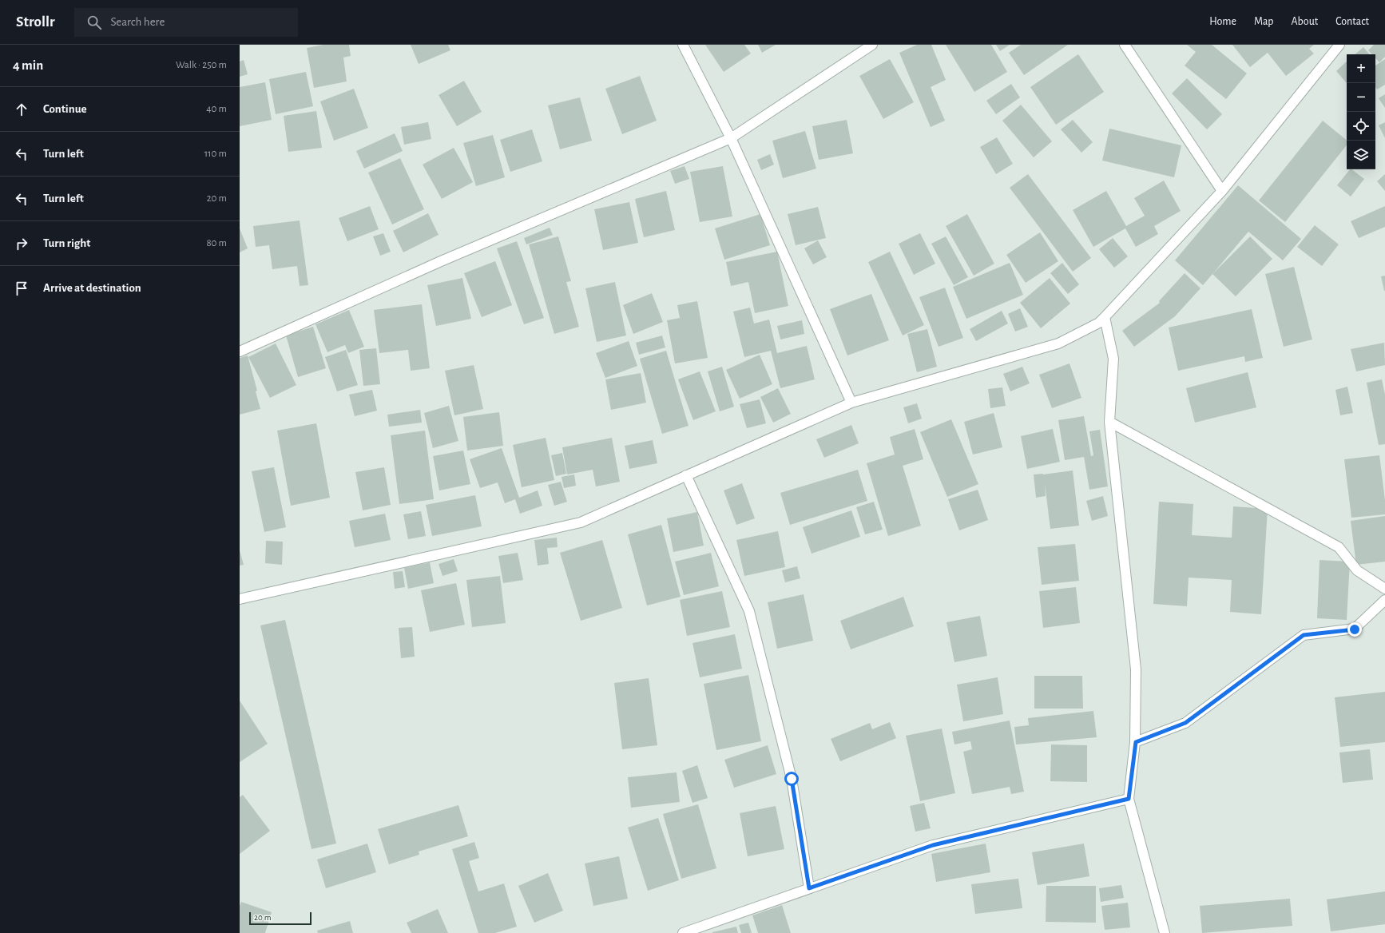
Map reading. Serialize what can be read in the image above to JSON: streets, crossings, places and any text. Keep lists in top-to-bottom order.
{
  "scale_bar": "20 m",
  "page": {
    "header": "Strollr",
    "search": "Search here",
    "nav": [
      "Home",
      "Map",
      "About",
      "Contact"
    ],
    "heading": ["4 min", "Walk · 250 m"],
    "map_buttons": ["+", "−"],
    "list": [
      ["Continue", "40 m"],
      ["Turn left", "110 m"],
      ["Turn left", "20 m"],
      ["Turn right", "80 m"],
      "Arrive at destination"
    ],
    "scale": "20 m"
  }
}
